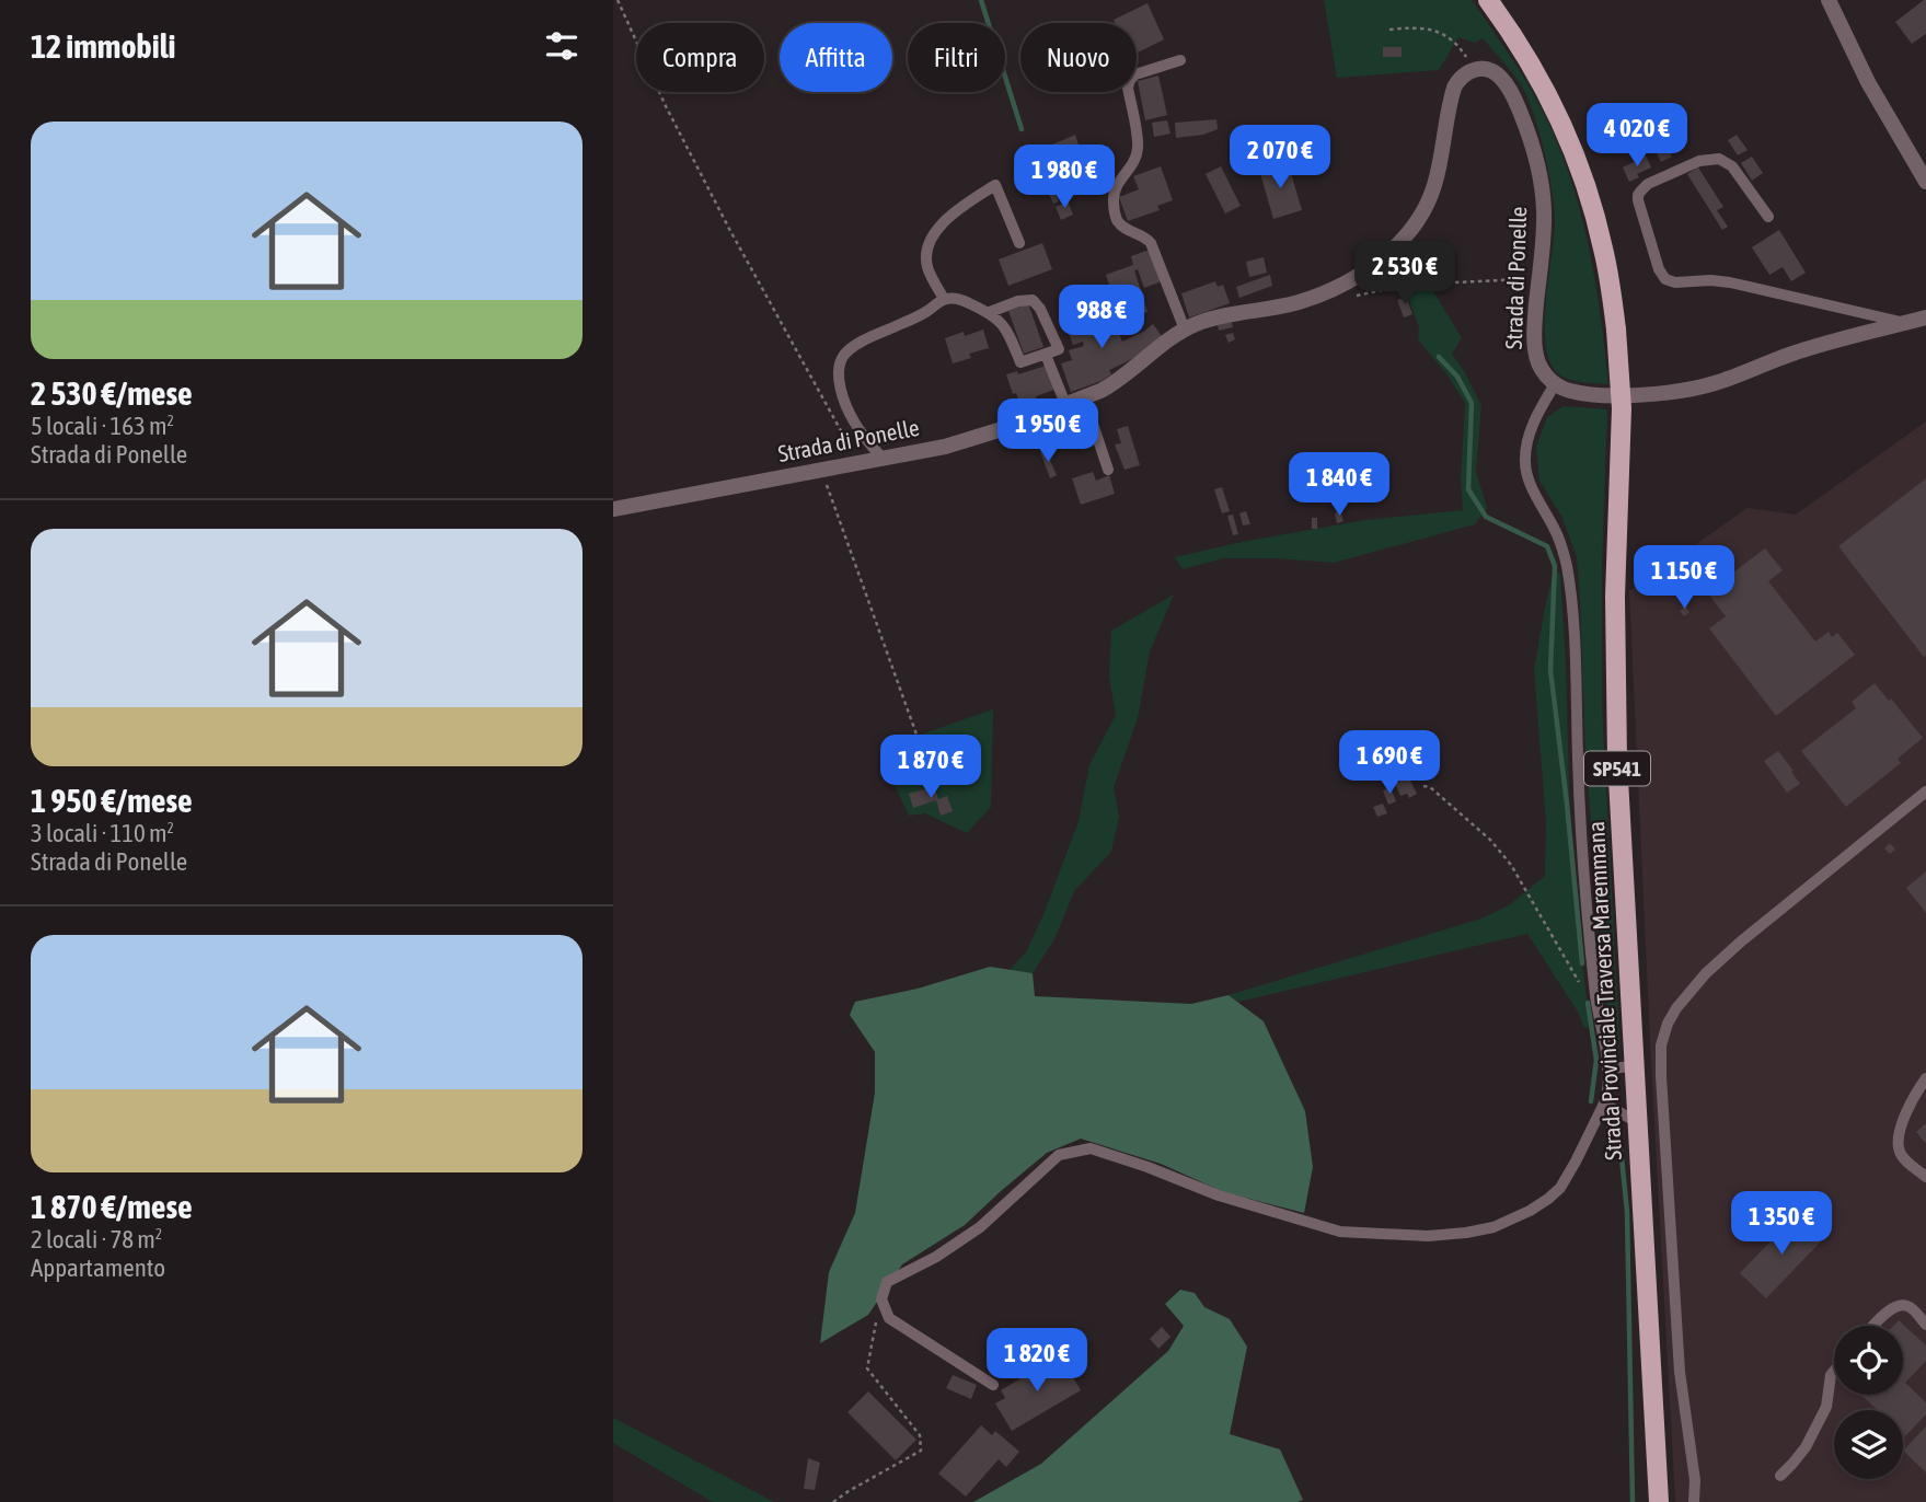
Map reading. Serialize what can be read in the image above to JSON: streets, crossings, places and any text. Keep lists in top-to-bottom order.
{
  "streets": {
    "main road": ["SP541", "Strada Provinciale Traversa Maremmana"],
    "street": ["Strada di Ponelle"]
  },
  "page": {
    "heading": "12 immobili",
    "chip": [
      "Compra",
      "Affitta",
      "Filtri",
      "Nuovo"
    ],
    "list": [
      {
        "name": "2 530 €/mese",
        "note": "5 locali · 163 m² · Strada di Ponelle"
      },
      {
        "name": "1 950 €/mese",
        "note": "3 locali · 110 m² · Strada di Ponelle"
      },
      {
        "name": "1 870 €/mese",
        "note": "2 locali · 78 m² · Appartamento"
      }
    ],
    "price": [
      "4 020 €",
      "2 070 €",
      "1 980 €",
      "2 530 €",
      "988 €",
      "1 950 €",
      "1 840 €",
      "1 150 €",
      "1 690 €",
      "1 870 €",
      "1 350 €",
      "1 820 €"
    ]
  }
}
